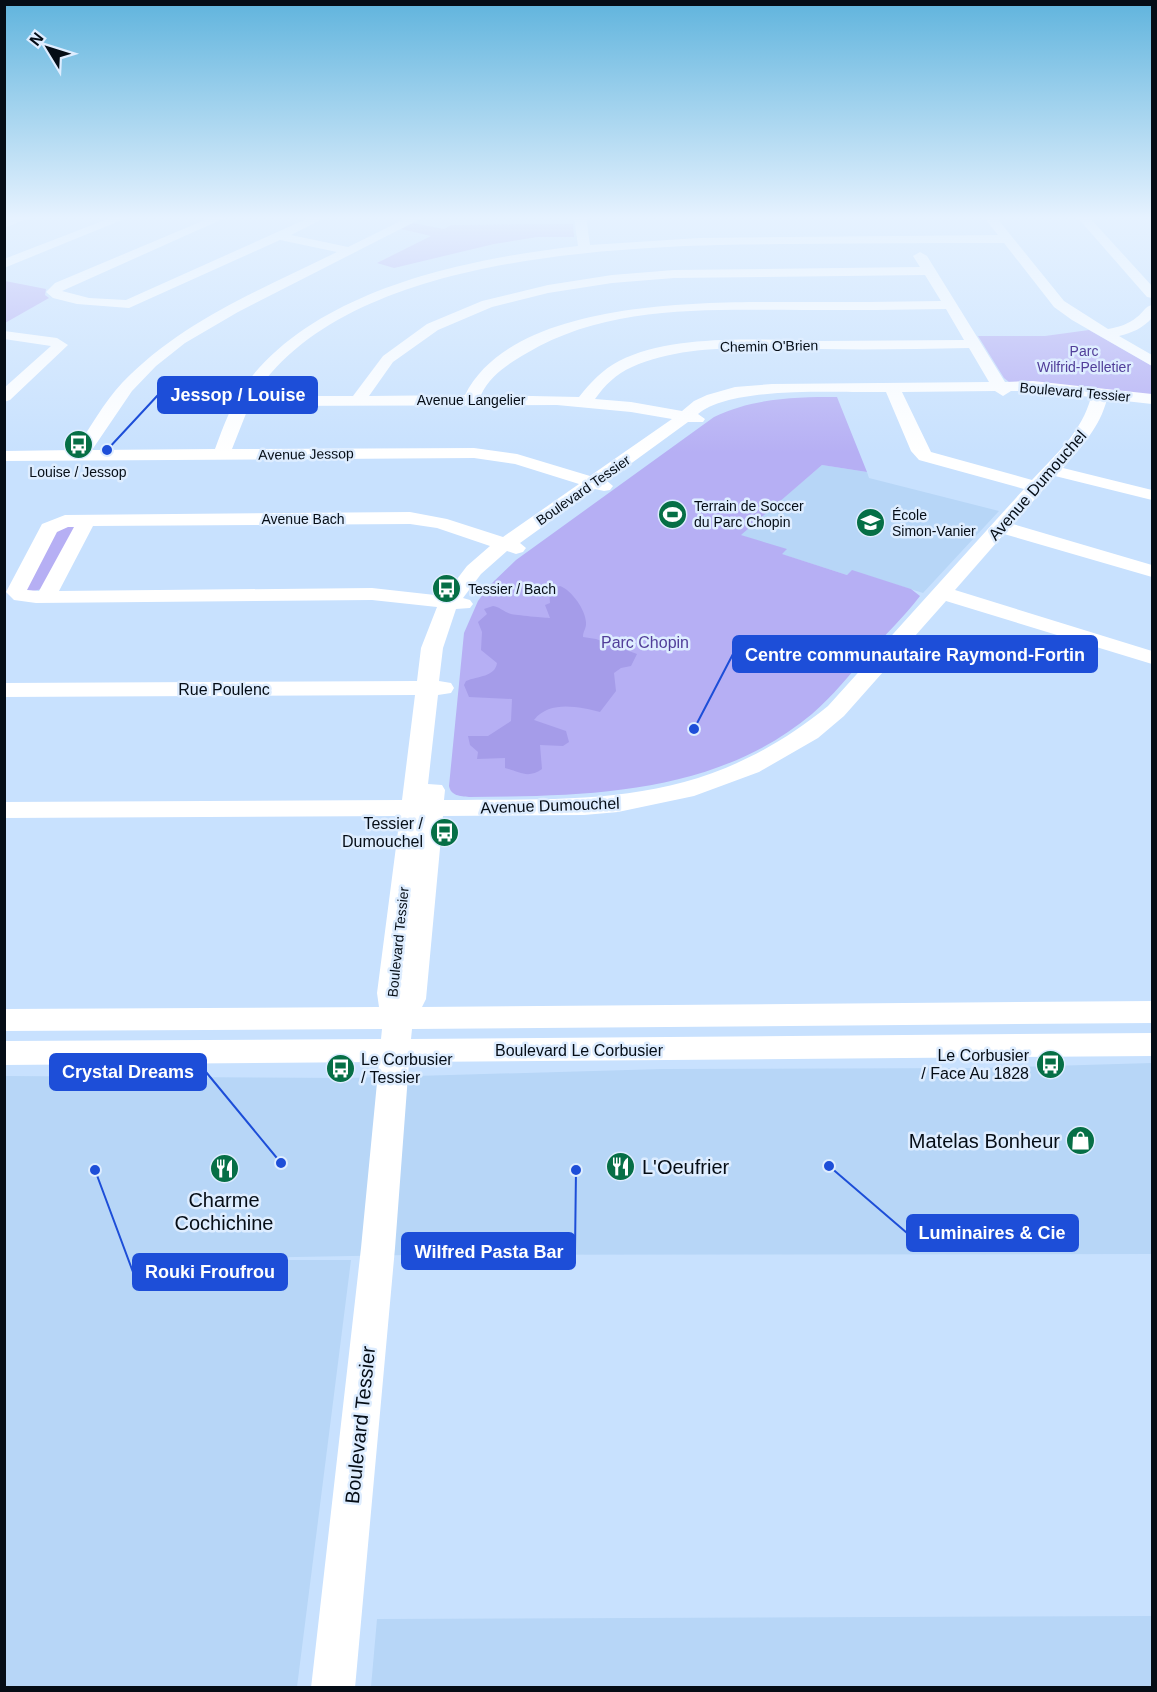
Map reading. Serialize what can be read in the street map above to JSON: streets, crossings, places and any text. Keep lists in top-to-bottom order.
{
  "streets": {
    "street": [
      "Chemin O'Brien",
      "Boulevard Tessier",
      "Avenue Langelier",
      "Avenue Jessop",
      "Avenue Dumouchel",
      "Avenue Bach",
      "Rue Poulenc",
      "Boulevard Le Corbusier"
    ]
  },
  "crossings": [
    ["Chemin O'Brien", "Avenue Langelier"],
    ["Boulevard Tessier", "Avenue Langelier"],
    ["Boulevard Tessier", "Avenue Jessop"],
    ["Boulevard Tessier", "Avenue Dumouchel"],
    ["Boulevard Tessier", "Avenue Bach"],
    ["Boulevard Tessier", "Rue Poulenc"],
    ["Boulevard Tessier", "Boulevard Le Corbusier"]
  ],
  "parks": ["Parc Wilfrid-Pelletier", "Parc Chopin"],
  "places": {
    "bus stop": [
      "Louise / Jessop",
      "Tessier / Bach",
      "Tessier / Dumouchel",
      "Le Corbusier / Face Au 1828",
      "Le Corbusier / Tessier"
    ],
    "other": [
      "Jessop / Louise",
      "Centre communautaire Raymond-Fortin",
      "Crystal Dreams",
      "Luminaires & Cie",
      "Rouki Froufrou",
      "Wilfred Pasta Bar"
    ],
    "sports": ["Terrain de Soccer du Parc Chopin"],
    "school or university": ["École Simon-Vanier"],
    "shop": ["Matelas Bonheur"],
    "restaurant": ["L'Oeufrier", "Charme Cochichine"]
  },
  "north": "top left"
}
